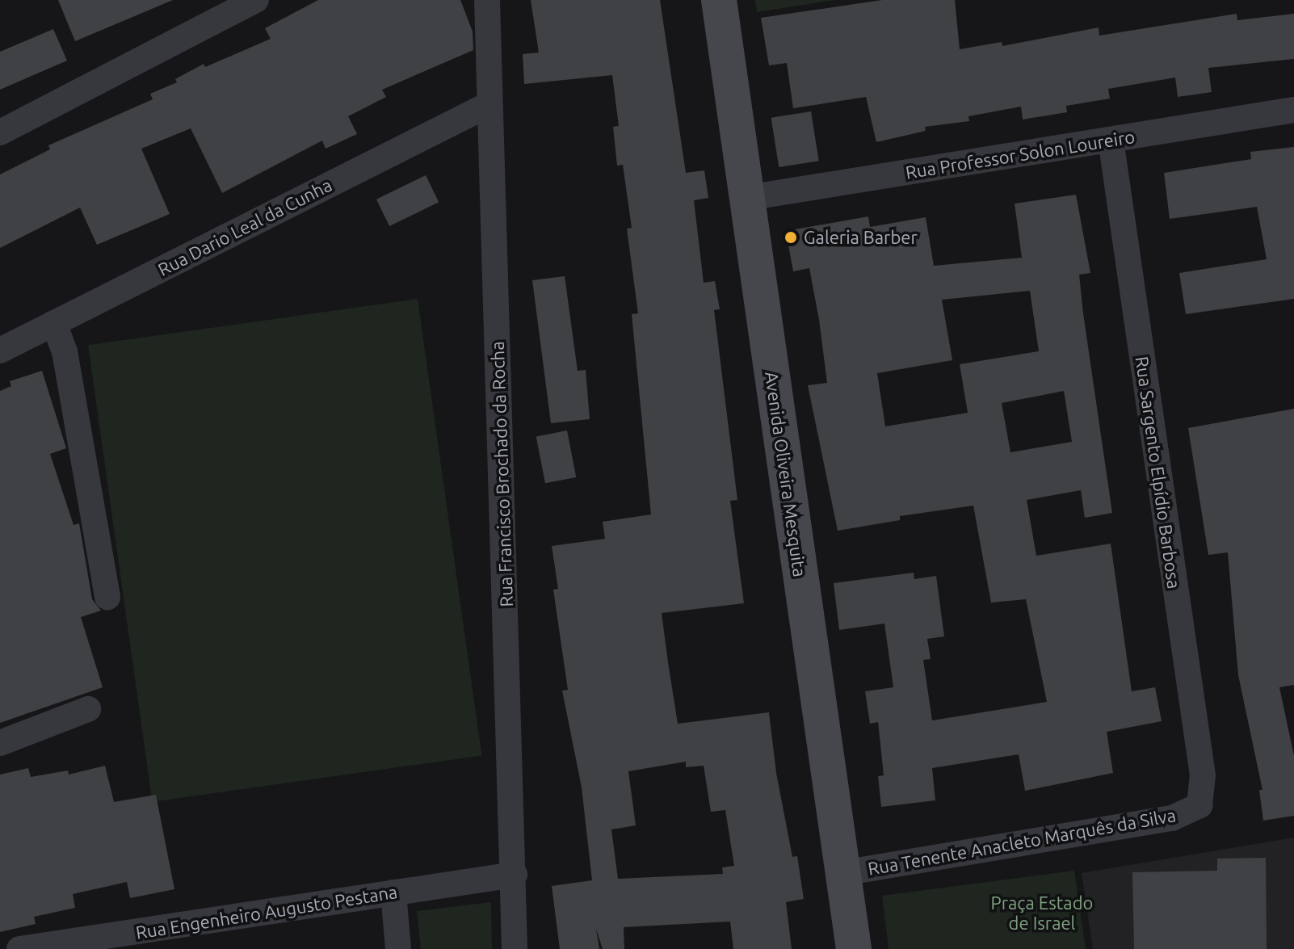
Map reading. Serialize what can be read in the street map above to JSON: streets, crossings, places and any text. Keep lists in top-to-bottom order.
{
  "streets": {
    "street": [
      "Rua Professor Solon Loureiro",
      "Rua Dario Leal da Cunha",
      "Rua Sargento Elpídio Barbosa",
      "Rua Francisco Brochado da Rocha",
      "Avenida Oliveira Mesquita",
      "Rua Tenente Anacleto Marquês da Silva",
      "Rua Engenheiro Augusto Pestana"
    ]
  },
  "crossings": [
    ["Rua Professor Solon Loureiro", "Rua Sargento Elpídio Barbosa"],
    ["Rua Professor Solon Loureiro", "Avenida Oliveira Mesquita"],
    ["Rua Dario Leal da Cunha", "Rua Francisco Brochado da Rocha"],
    ["Rua Sargento Elpídio Barbosa", "Rua Tenente Anacleto Marquês da Silva"],
    ["Rua Francisco Brochado da Rocha", "Rua Engenheiro Augusto Pestana"],
    ["Avenida Oliveira Mesquita", "Rua Tenente Anacleto Marquês da Silva"]
  ],
  "parks": ["Praça Estado de Israel"],
  "places": ["Galeria Barber"]
}
